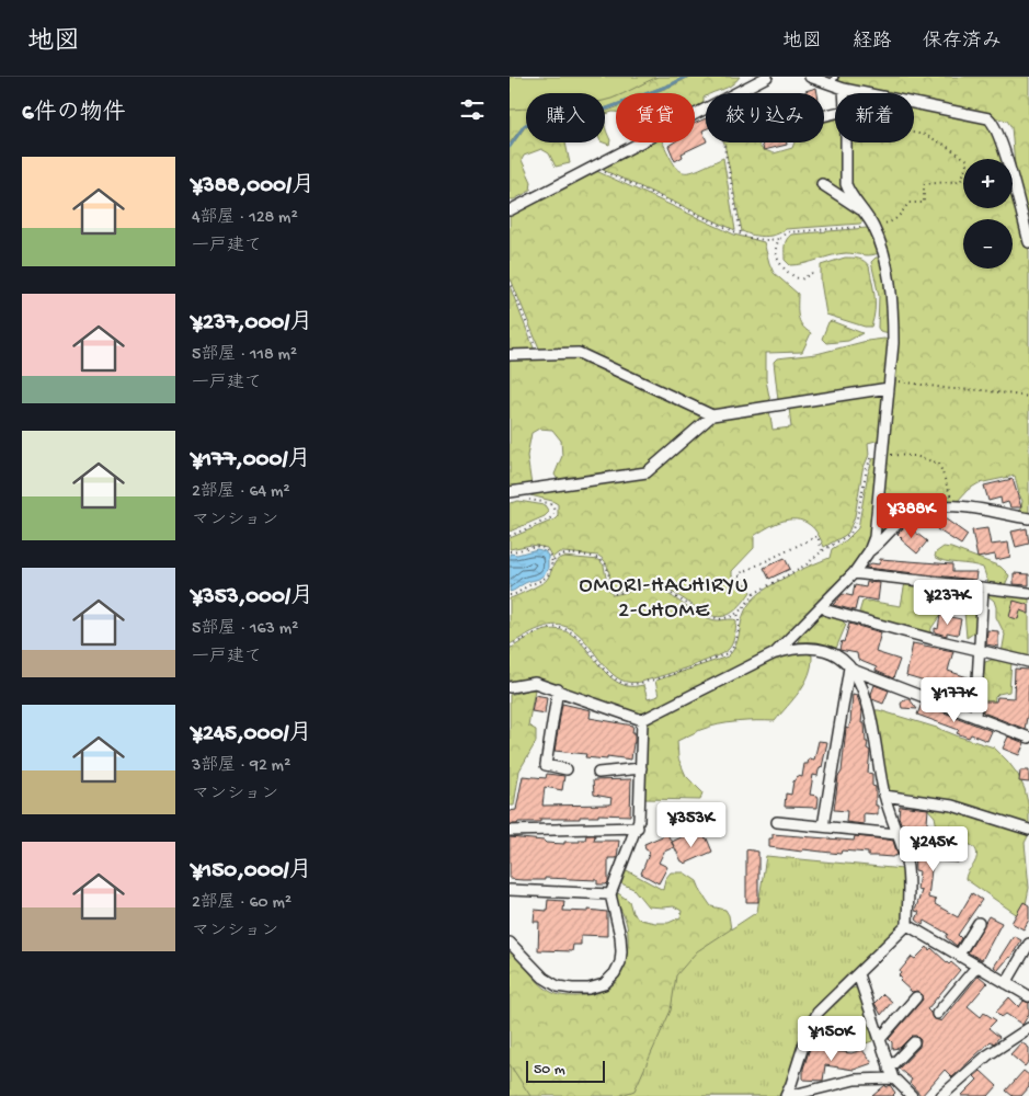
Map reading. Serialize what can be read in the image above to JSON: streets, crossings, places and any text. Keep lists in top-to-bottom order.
{
  "districts": ["OMORI-HACHIRYU 2-CHOME"],
  "scale_bar": "50 m",
  "page": {
    "header": "地図",
    "nav": ["地図", "経路", "保存済み"],
    "heading": "6件の物件",
    "chip": [
      "購入",
      "賃貸",
      "絞り込み",
      "新着"
    ],
    "list": [
      {
        "name": "¥388,000/月",
        "note": "4部屋 · 128 m² · 一戸建て"
      },
      {
        "name": "¥237,000/月",
        "note": "5部屋 · 118 m² · 一戸建て"
      },
      {
        "name": "¥177,000/月",
        "note": "2部屋 · 64 m² · マンション"
      },
      {
        "name": "¥353,000/月",
        "note": "5部屋 · 163 m² · 一戸建て"
      },
      {
        "name": "¥245,000/月",
        "note": "3部屋 · 92 m² · マンション"
      },
      {
        "name": "¥150,000/月",
        "note": "2部屋 · 60 m² · マンション"
      }
    ],
    "map_buttons": ["+", "−"],
    "price": [
      "¥388K",
      "¥237K",
      "¥177K",
      "¥353K",
      "¥245K",
      "¥150K"
    ],
    "scale": "50 m"
  }
}
